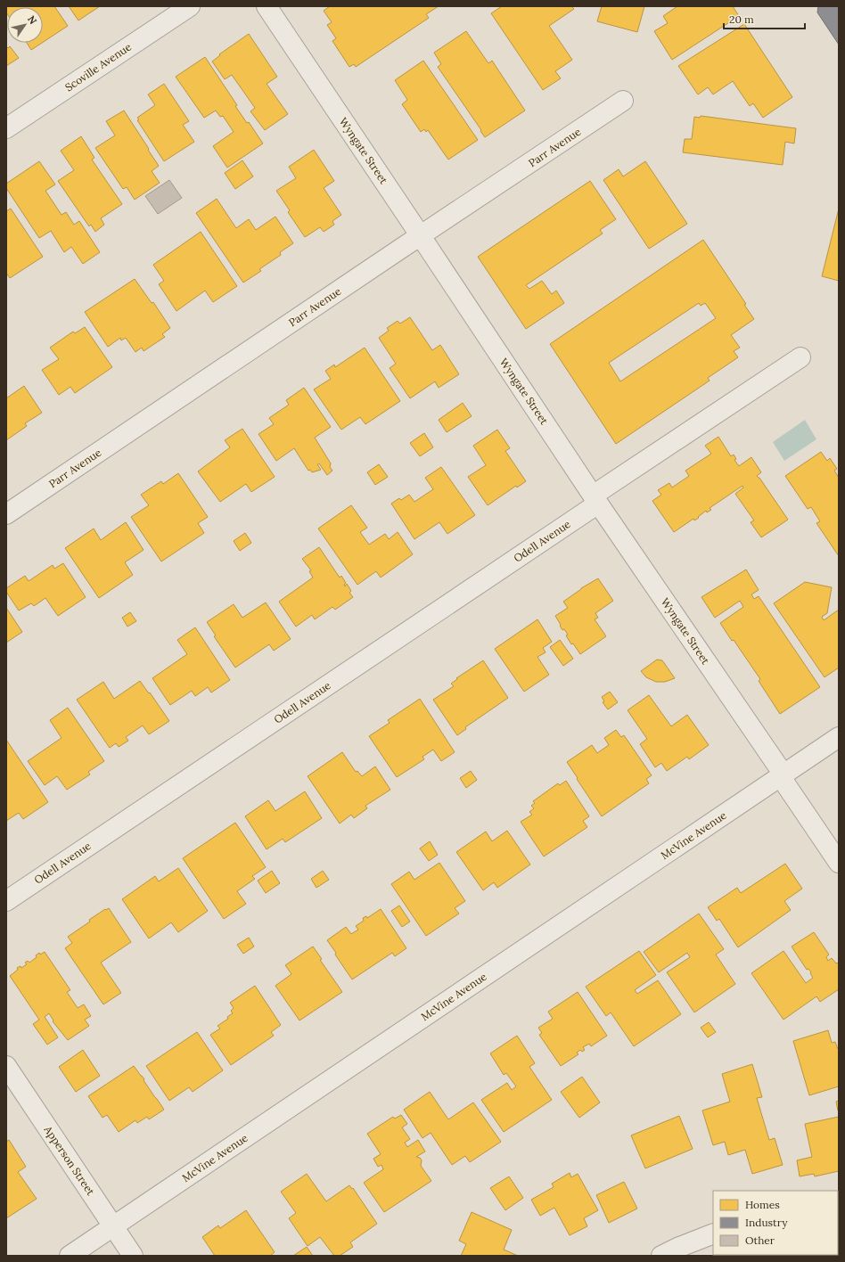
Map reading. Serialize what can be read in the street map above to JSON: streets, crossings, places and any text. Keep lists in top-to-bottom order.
{
  "streets": {
    "street": [
      "Scoville Avenue",
      "Parr Avenue",
      "Wyngate Street",
      "Odell Avenue",
      "McVine Avenue",
      "Apperson Street"
    ]
  },
  "crossings": [
    ["Parr Avenue", "Wyngate Street"],
    ["Wyngate Street", "Odell Avenue"],
    ["Wyngate Street", "McVine Avenue"],
    ["McVine Avenue", "Apperson Street"]
  ],
  "legend": ["Homes", "Industry", "Other"],
  "scale_bar": "20 m",
  "north": "top right"
}
